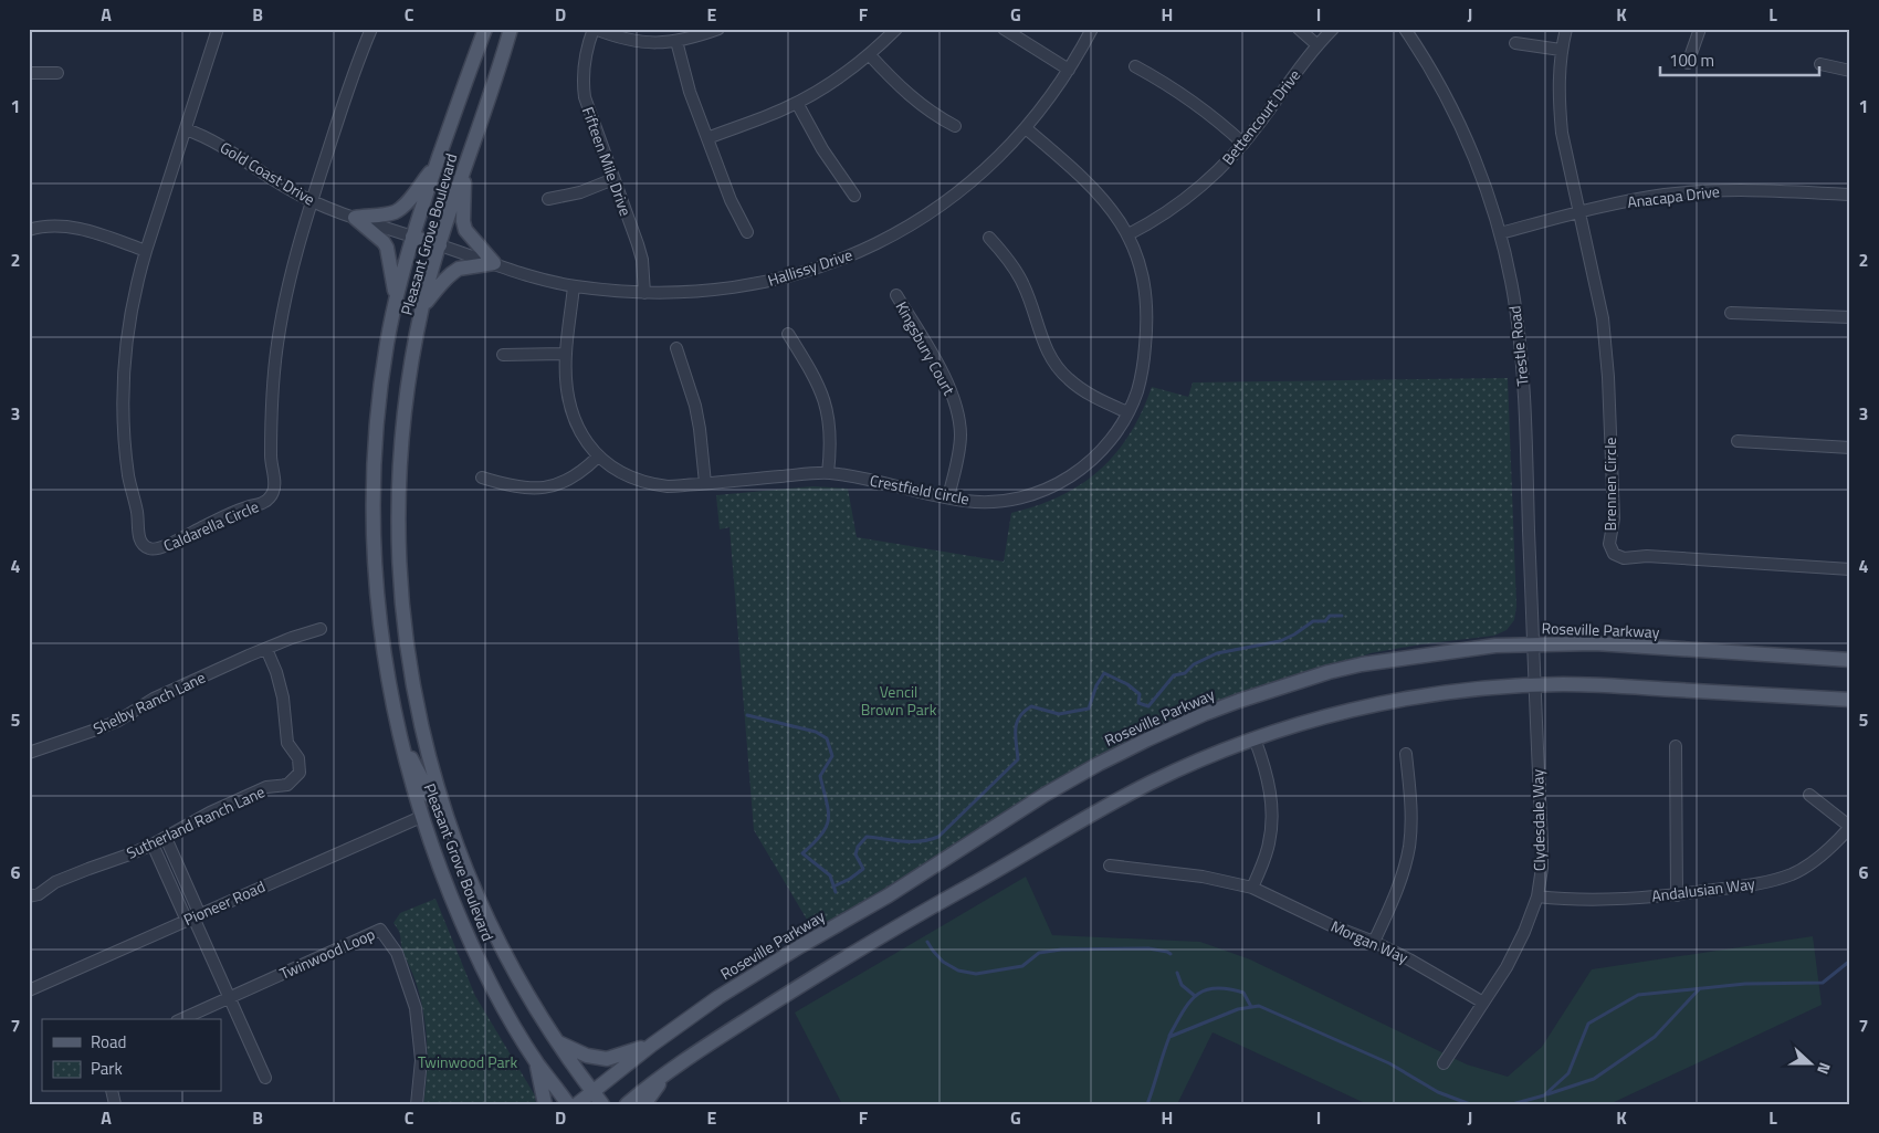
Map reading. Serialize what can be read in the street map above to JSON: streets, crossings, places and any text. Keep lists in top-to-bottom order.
{
  "streets": {
    "main road": ["Pleasant Grove Boulevard", "Roseville Parkway"],
    "street": [
      "Bettencourt Drive",
      "Fifteen Mile Drive",
      "Gold Coast Drive",
      "Anacapa Drive",
      "Hallissy Drive",
      "Trestle Road",
      "Kingsbury Court",
      "Brennen Circle",
      "Crestfield Circle",
      "Caldarella Circle",
      "Shelby Ranch Lane",
      "Clydesdale Way",
      "Sutherland Ranch Lane",
      "Andalusian Way",
      "Pioneer Road",
      "Morgan Way",
      "Twinwood Loop"
    ]
  },
  "crossings": [
    ["Bettencourt Drive", "Crestfield Circle"],
    ["Fifteen Mile Drive", "Hallissy Drive"],
    ["Gold Coast Drive", "Pleasant Grove Boulevard"],
    ["Gold Coast Drive", "Caldarella Circle"],
    ["Anacapa Drive", "Trestle Road"],
    ["Anacapa Drive", "Brennen Circle"],
    ["Pleasant Grove Boulevard", "Hallissy Drive"],
    ["Pleasant Grove Boulevard", "Roseville Parkway"],
    ["Pleasant Grove Boulevard", "Pioneer Road"],
    ["Hallissy Drive", "Crestfield Circle"],
    ["Trestle Road", "Roseville Parkway"],
    ["Trestle Road", "Clydesdale Way"],
    ["Kingsbury Court", "Crestfield Circle"],
    ["Shelby Ranch Lane", "Sutherland Ranch Lane"],
    ["Clydesdale Way", "Andalusian Way"],
    ["Clydesdale Way", "Morgan Way"]
  ],
  "parks": ["Vencil Brown Park", "Twinwood Park"],
  "legend": ["Road", "Park"],
  "scale_bar": "100 m",
  "north": "right",
  "grid": {
    "columns": [
      "A",
      "B",
      "C",
      "D",
      "E",
      "F",
      "G",
      "H",
      "I",
      "J",
      "K",
      "L"
    ],
    "rows": [
      "1",
      "2",
      "3",
      "4",
      "5",
      "6",
      "7"
    ]
  }
}
